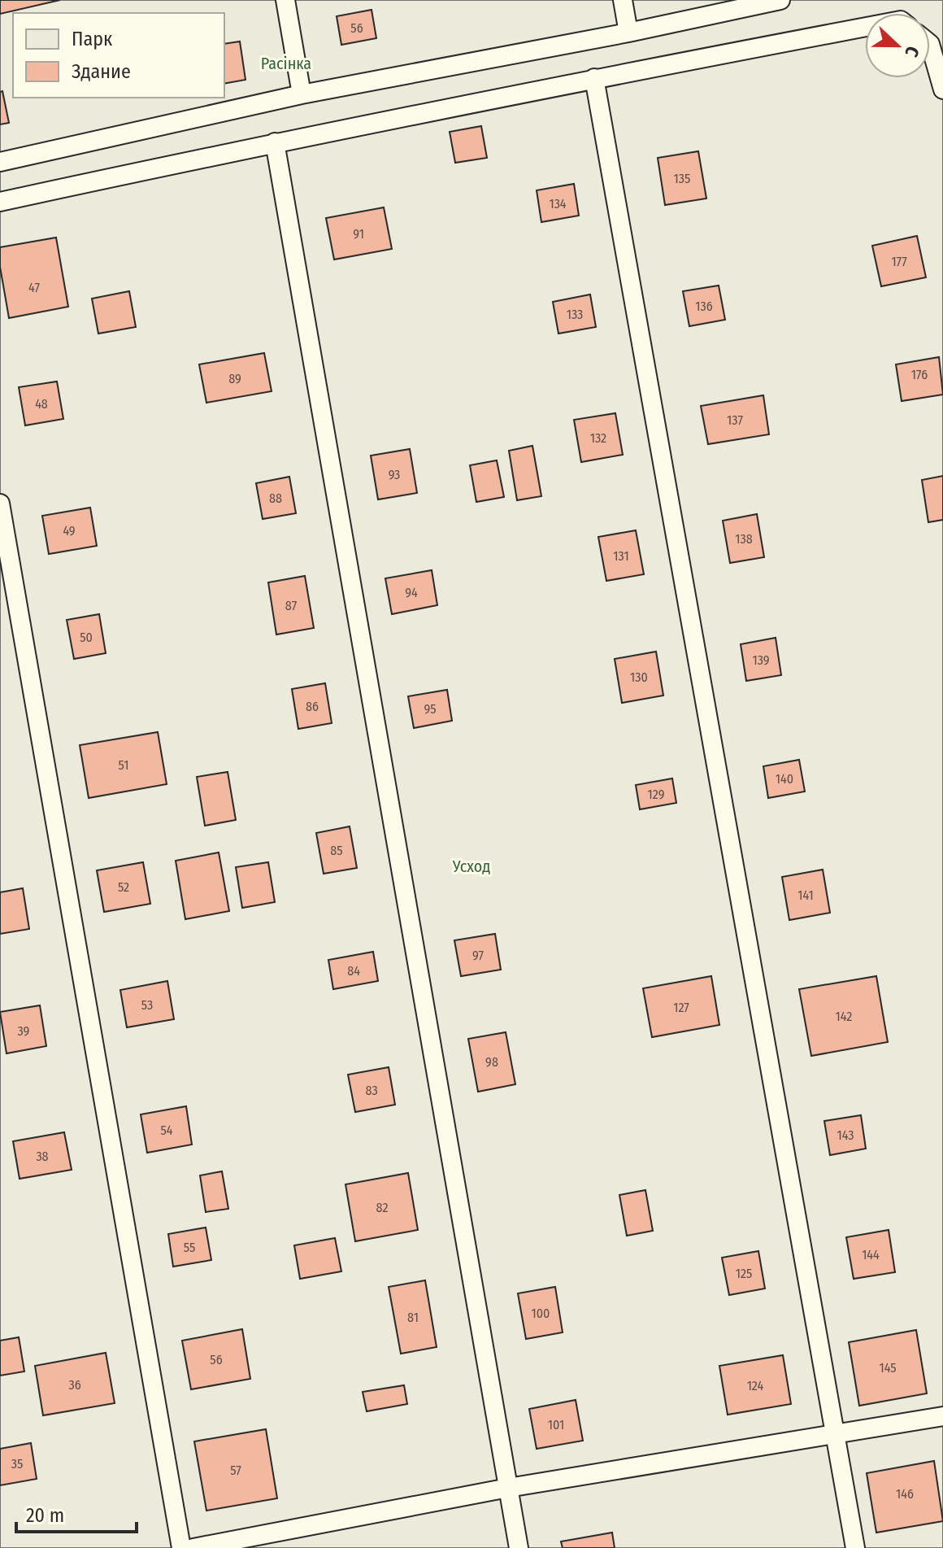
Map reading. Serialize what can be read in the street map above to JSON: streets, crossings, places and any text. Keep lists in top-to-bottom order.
{
  "parks": ["Расінка", "Усход"],
  "house_numbers": [
    "56",
    "135",
    "134",
    "91",
    "177",
    "47",
    "136",
    "133",
    "176",
    "89",
    "48",
    "137",
    "132",
    "93",
    "88",
    "49",
    "138",
    "131",
    "94",
    "87",
    "50",
    "139",
    "130",
    "86",
    "95",
    "51",
    "140",
    "129",
    "85",
    "52",
    "141",
    "97",
    "84",
    "53",
    "127",
    "142",
    "39",
    "98",
    "83",
    "54",
    "143",
    "38",
    "82",
    "55",
    "144",
    "125",
    "100",
    "81",
    "56",
    "145",
    "36",
    "124",
    "101",
    "35",
    "57",
    "146"
  ],
  "legend": ["Парк", "Здание"],
  "scale_bar": "20 m",
  "north": "right"
}
